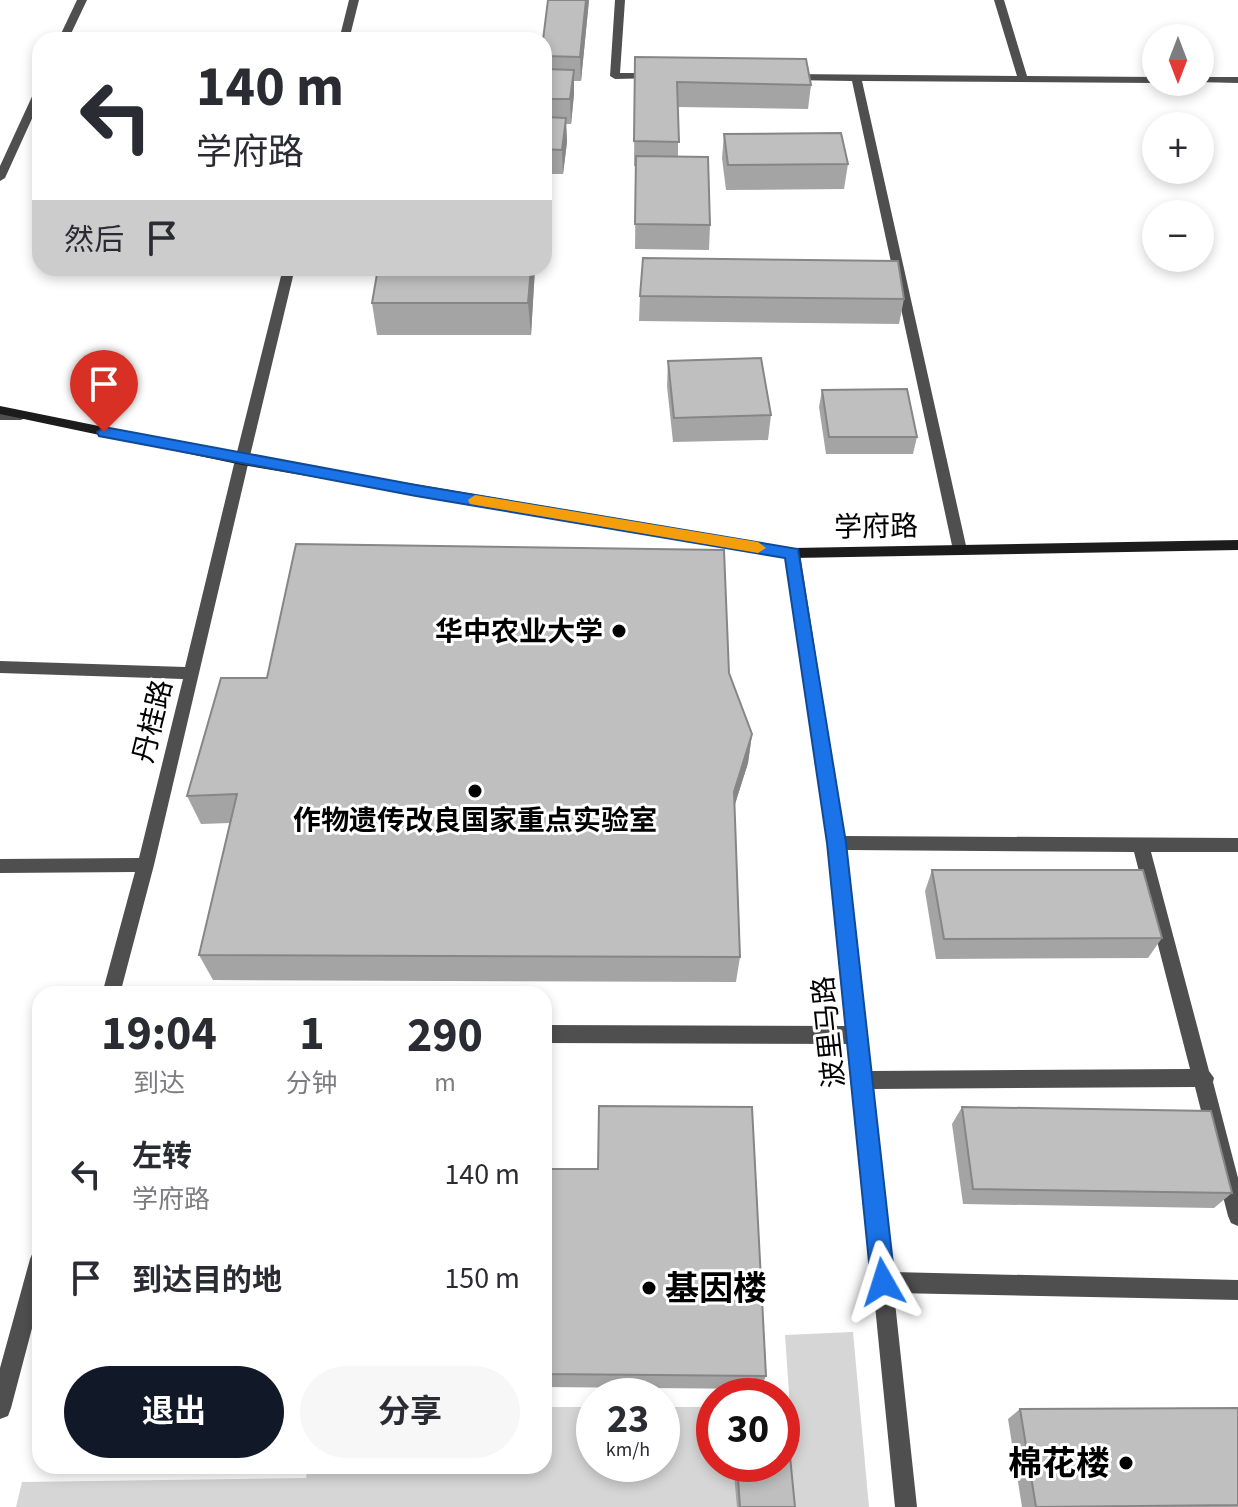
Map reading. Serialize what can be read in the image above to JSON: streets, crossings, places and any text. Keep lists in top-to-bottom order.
{
  "streets": {
    "street": ["学府路", "丹桂路", "波里马路"]
  },
  "crossings": [
    ["学府路", "丹桂路"],
    ["学府路", "波里马路"]
  ],
  "places": [
    "华中农业大学",
    "作物遗传改良国家重点实验室",
    "基因楼",
    "棉花楼"
  ],
  "north": "bottom",
  "page": {
    "map_buttons": ["+", "−"],
    "turn": ["140 m", "学府路"],
    "then": "然后",
    "eta": [
      "19:04",
      "到达",
      "1",
      "分钟",
      "290",
      "m"
    ],
    "list": [
      {
        "name": "左转",
        "note": "学府路",
        "value": "140 m"
      },
      {
        "name": "到达目的地",
        "value": "150 m"
      }
    ],
    "buttons": ["退出", "分享"],
    "speed": "23 km/h",
    "limit": "30"
  }
}
